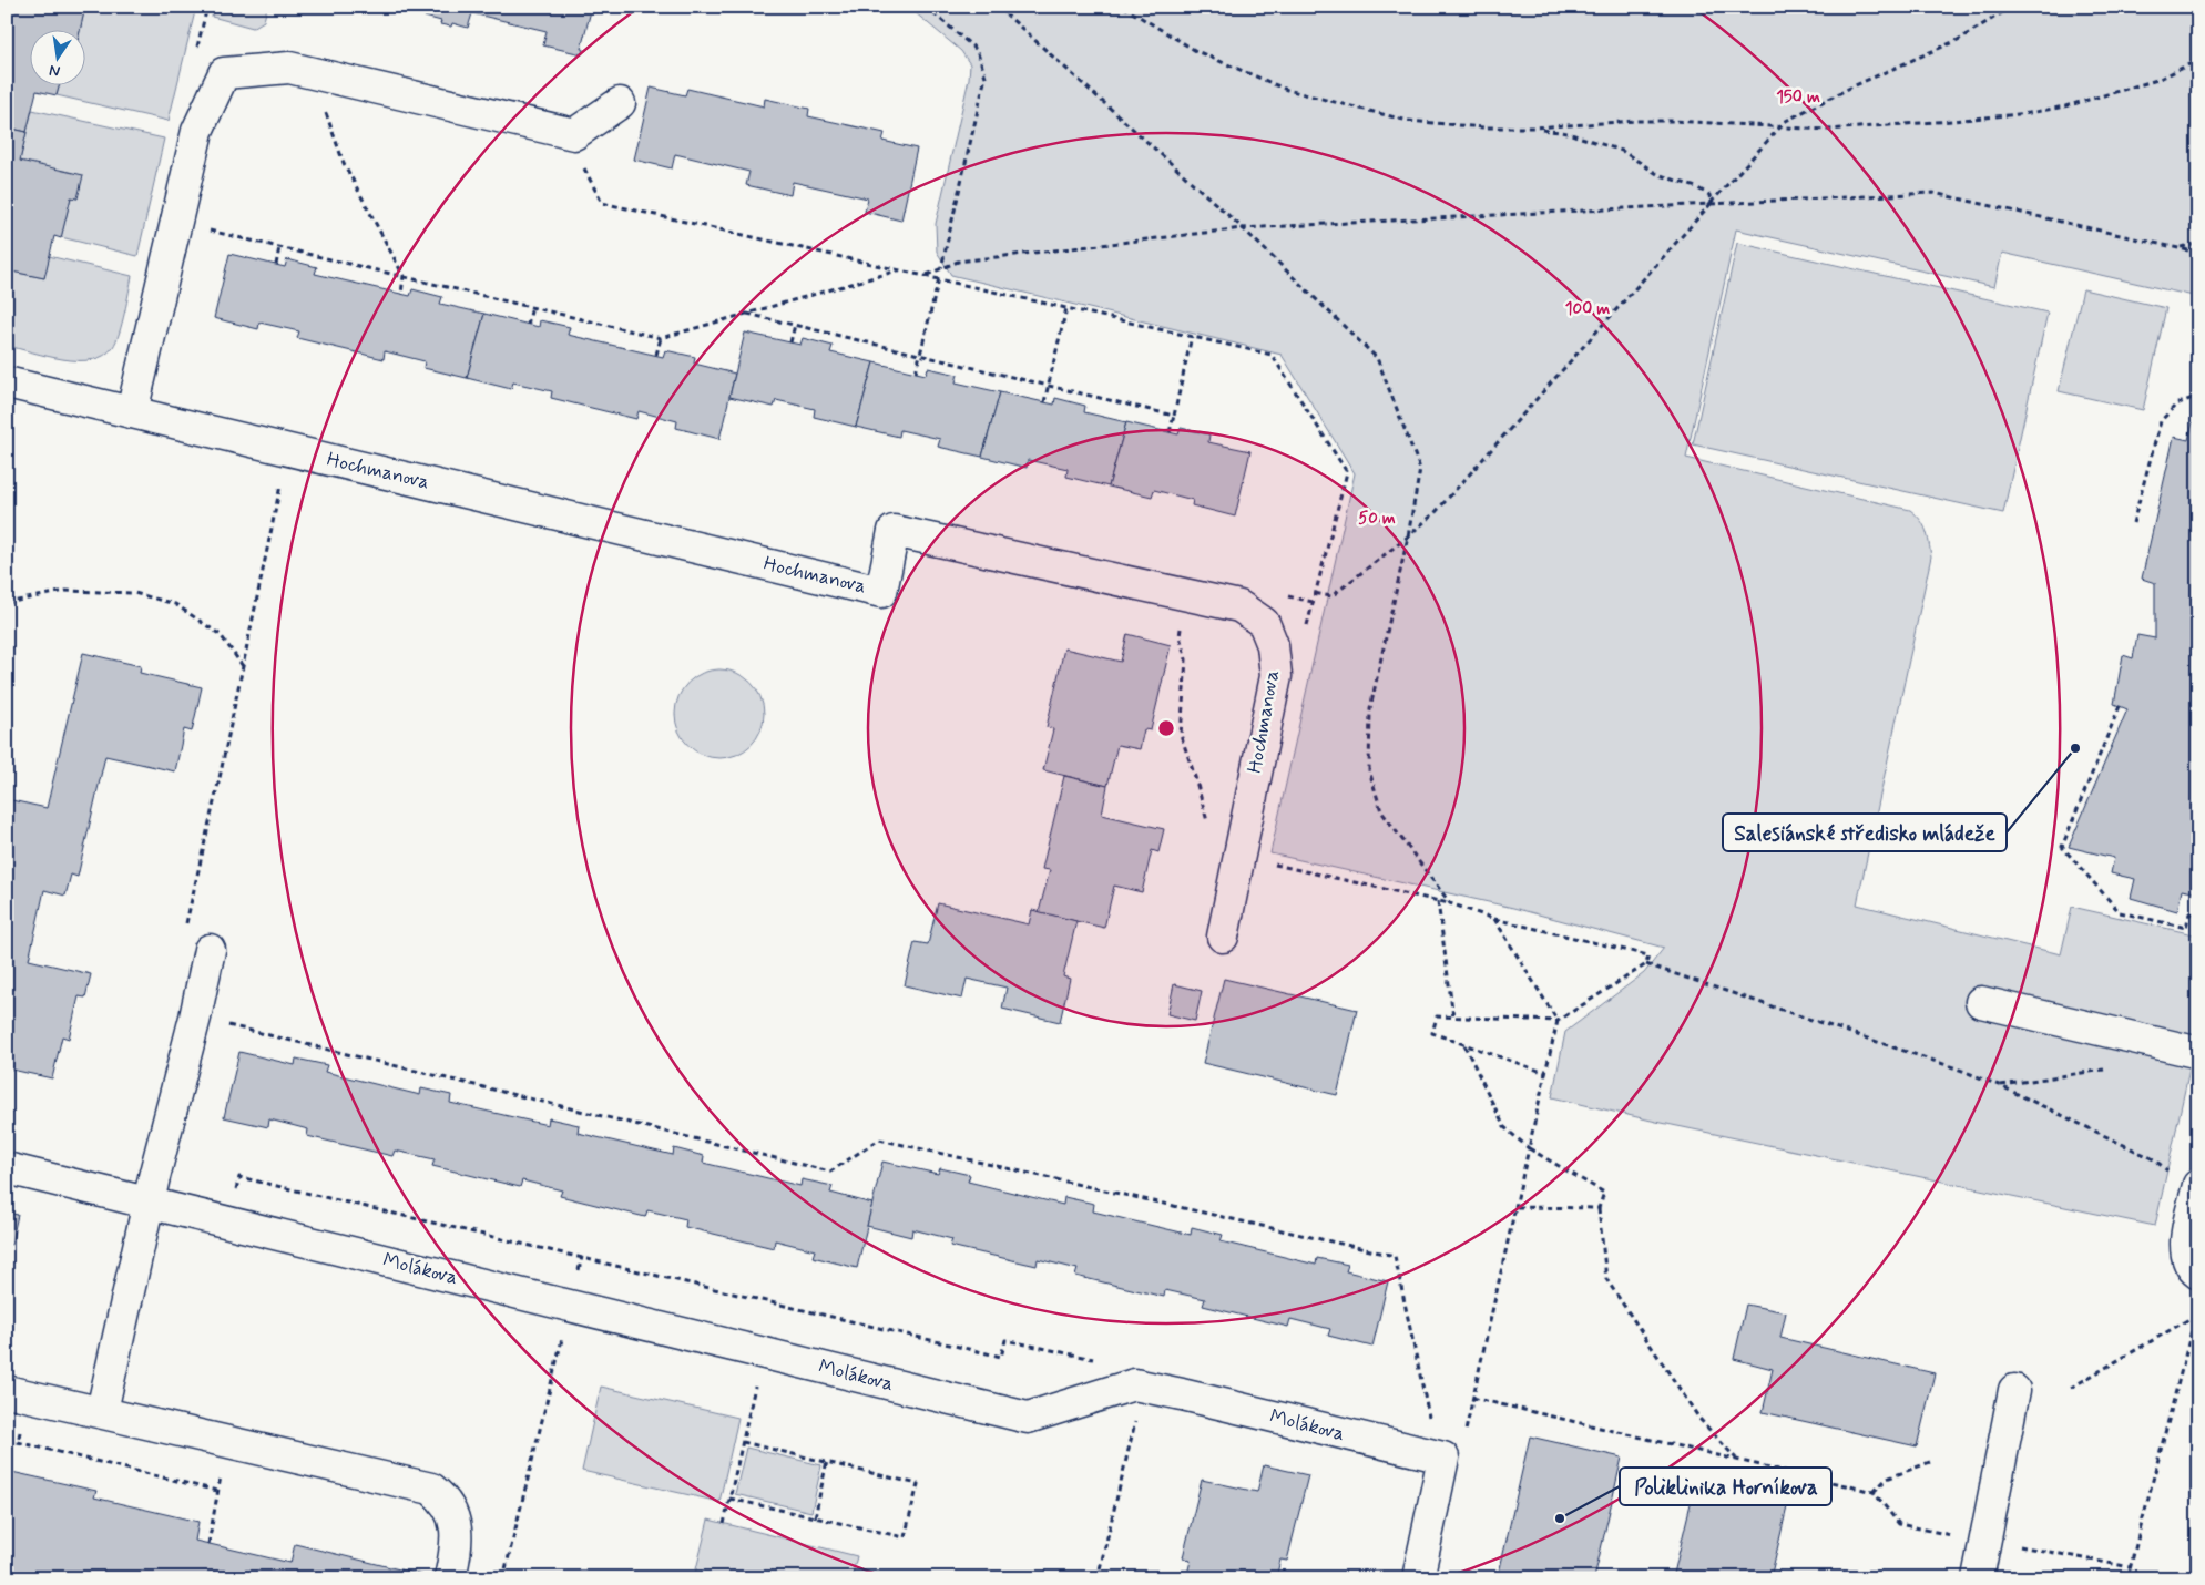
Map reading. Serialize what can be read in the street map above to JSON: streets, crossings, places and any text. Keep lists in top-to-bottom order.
{
  "streets": {
    "street": ["Hochmanova", "Molákova"]
  },
  "places": ["Salesiánské středisko mládeže", "Poliklinika Horníkova"],
  "north": "bottom",
  "rings": ["150 m", "100 m", "50 m"]
}
